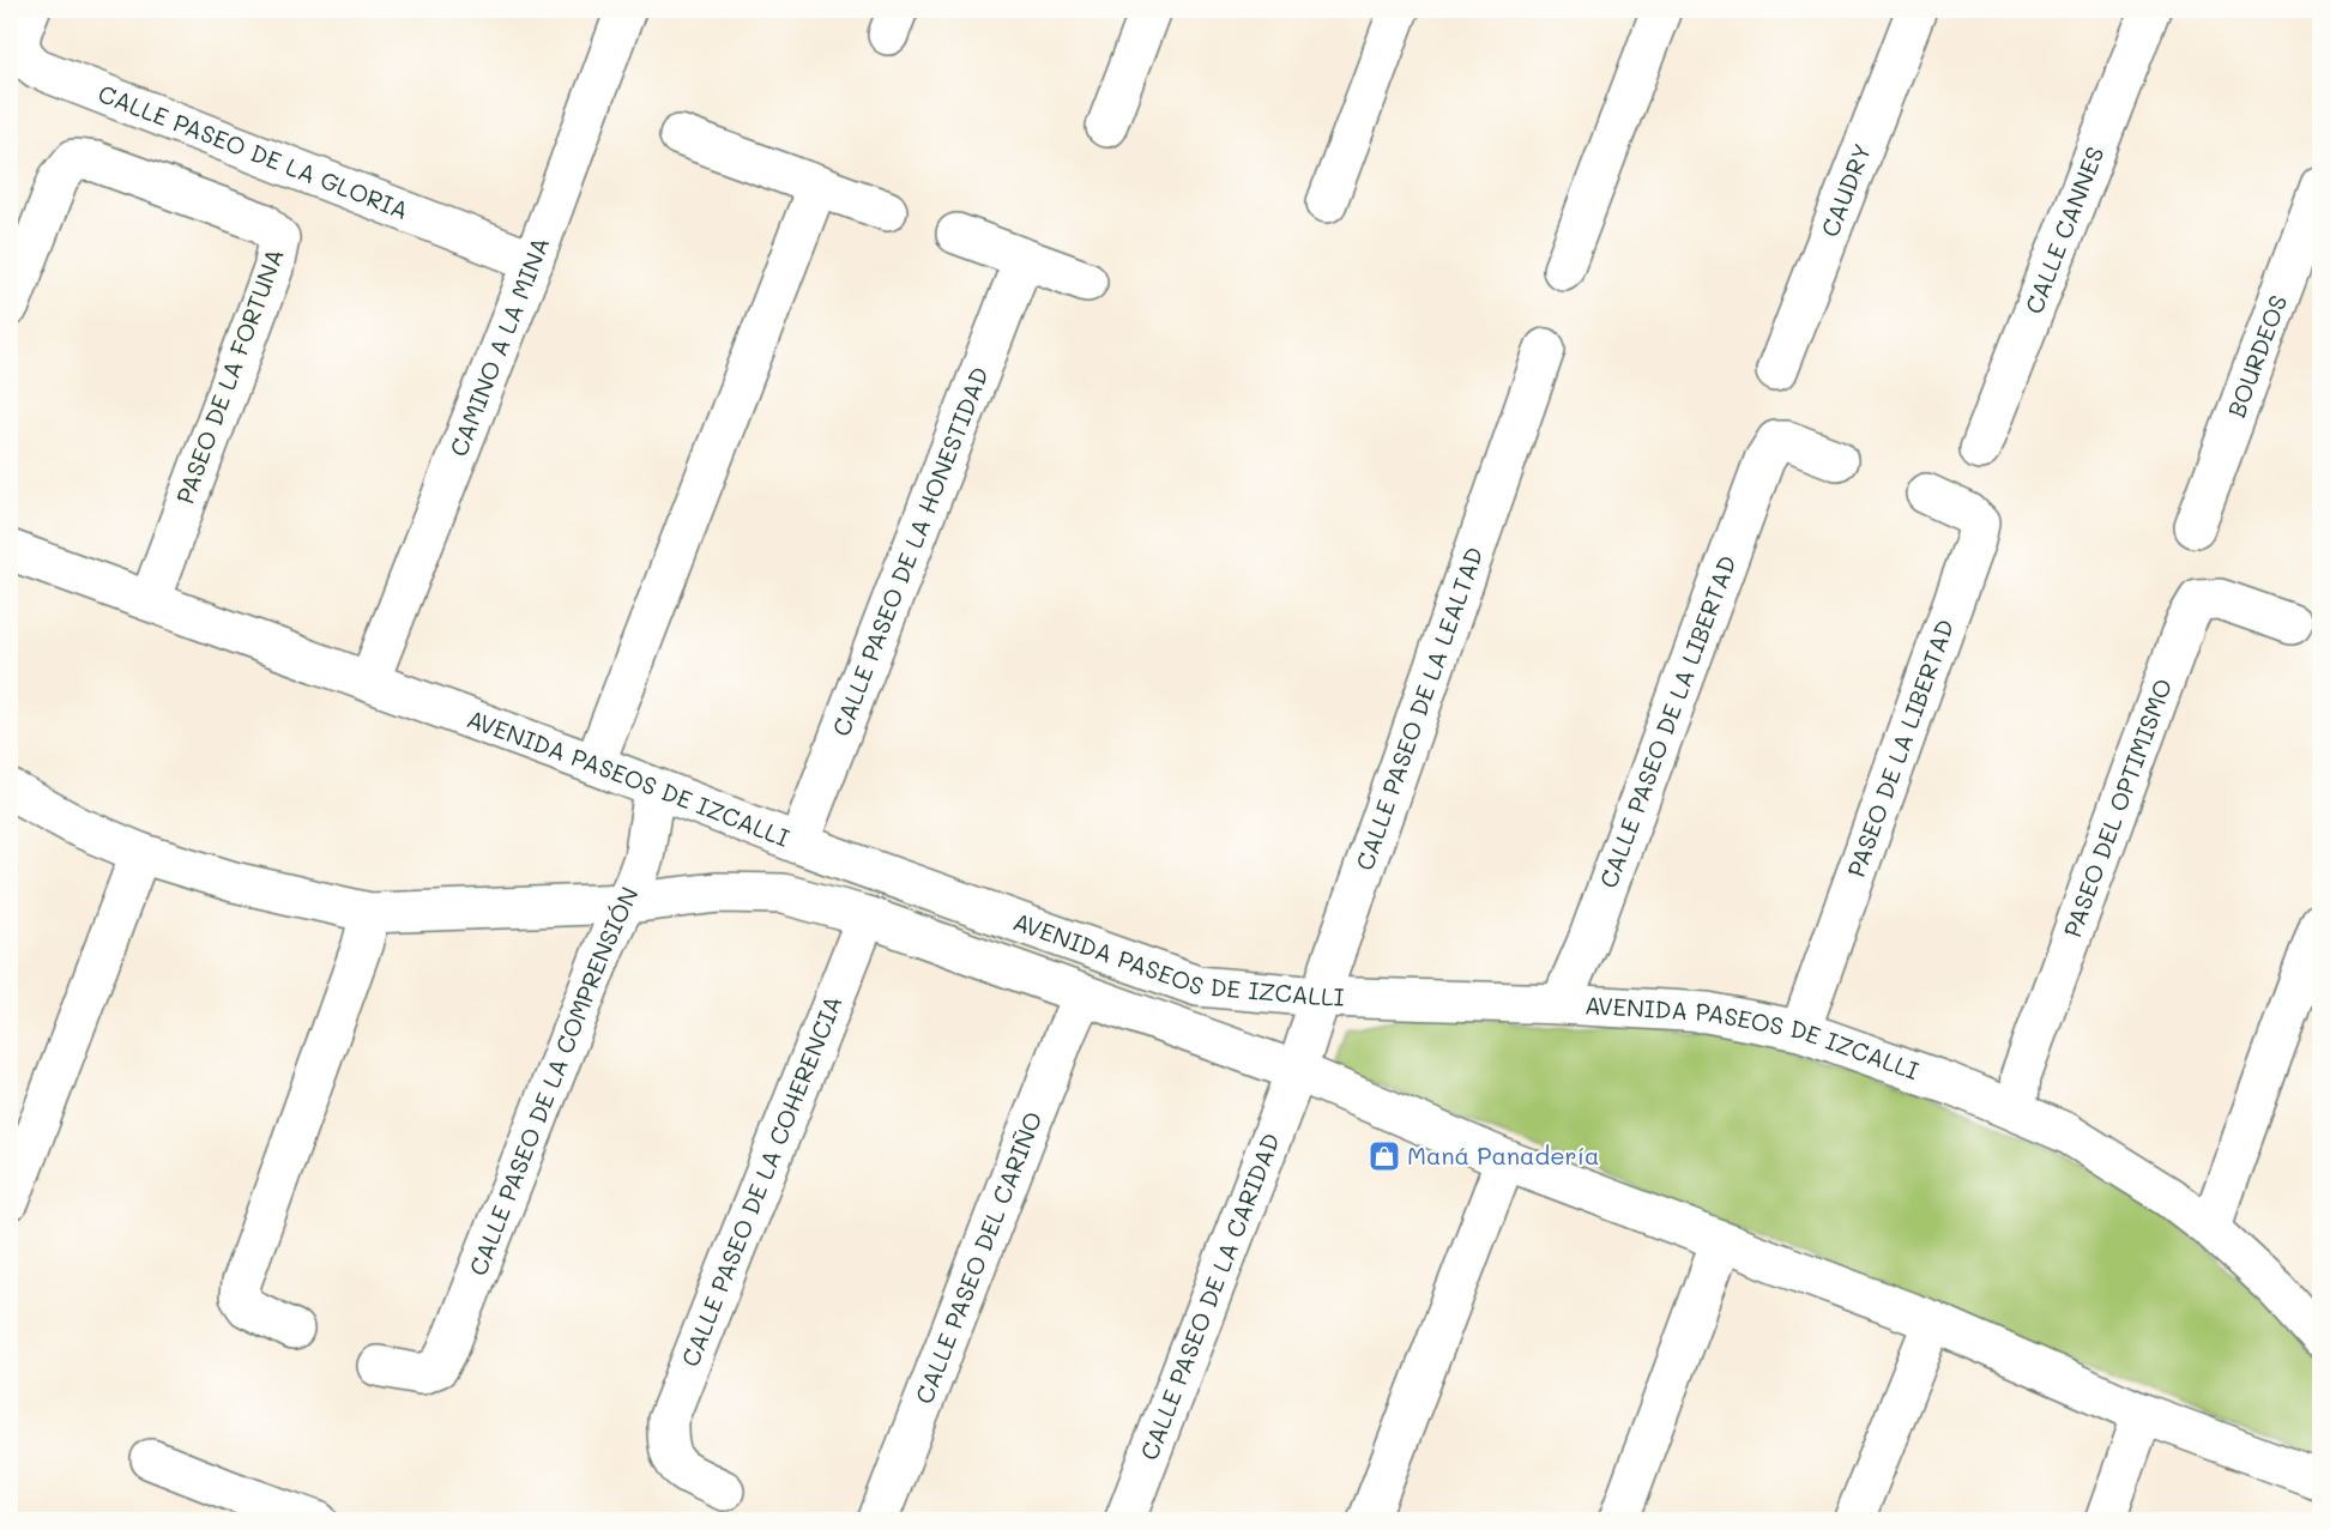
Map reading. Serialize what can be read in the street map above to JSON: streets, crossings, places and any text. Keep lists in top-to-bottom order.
{
  "streets": {
    "street": [
      "CALLE PASEO DE LA GLORIA",
      "CAUDRY",
      "CALLE CANNES",
      "CAMINO A LA MINA",
      "BOURDEOS",
      "PASEO DE LA FORTUNA",
      "CALLE PASEO DE LA HONESTIDAD",
      "CALLE PASEO DE LA LEALTAD",
      "CALLE PASEO DE LA LIBERTAD",
      "PASEO DE LA LIBERTAD",
      "AVENIDA PASEOS DE IZCALLI",
      "PASEO DEL OPTIMISMO",
      "CALLE PASEO DE LA COMPRENSIÓN",
      "CALLE PASEO DE LA COHERENCIA",
      "CALLE PASEO DEL CARIÑO",
      "CALLE PASEO DE LA CARIDAD"
    ]
  },
  "crossings": [
    ["CALLE PASEO DE LA GLORIA", "CAMINO A LA MINA"],
    ["CAMINO A LA MINA", "AVENIDA PASEOS DE IZCALLI"],
    ["PASEO DE LA FORTUNA", "AVENIDA PASEOS DE IZCALLI"],
    ["CALLE PASEO DE LA HONESTIDAD", "AVENIDA PASEOS DE IZCALLI"],
    ["CALLE PASEO DE LA LEALTAD", "AVENIDA PASEOS DE IZCALLI"],
    ["CALLE PASEO DE LA LEALTAD", "CALLE PASEO DE LA CARIDAD"],
    ["CALLE PASEO DE LA LIBERTAD", "AVENIDA PASEOS DE IZCALLI"],
    ["PASEO DE LA LIBERTAD", "AVENIDA PASEOS DE IZCALLI"],
    ["AVENIDA PASEOS DE IZCALLI", "PASEO DEL OPTIMISMO"],
    ["AVENIDA PASEOS DE IZCALLI", "CALLE PASEO DE LA COMPRENSIÓN"],
    ["AVENIDA PASEOS DE IZCALLI", "CALLE PASEO DE LA COHERENCIA"],
    ["AVENIDA PASEOS DE IZCALLI", "CALLE PASEO DEL CARIÑO"],
    ["AVENIDA PASEOS DE IZCALLI", "CALLE PASEO DE LA CARIDAD"]
  ],
  "places": {
    "shop": ["Maná Panadería"]
  }
}
